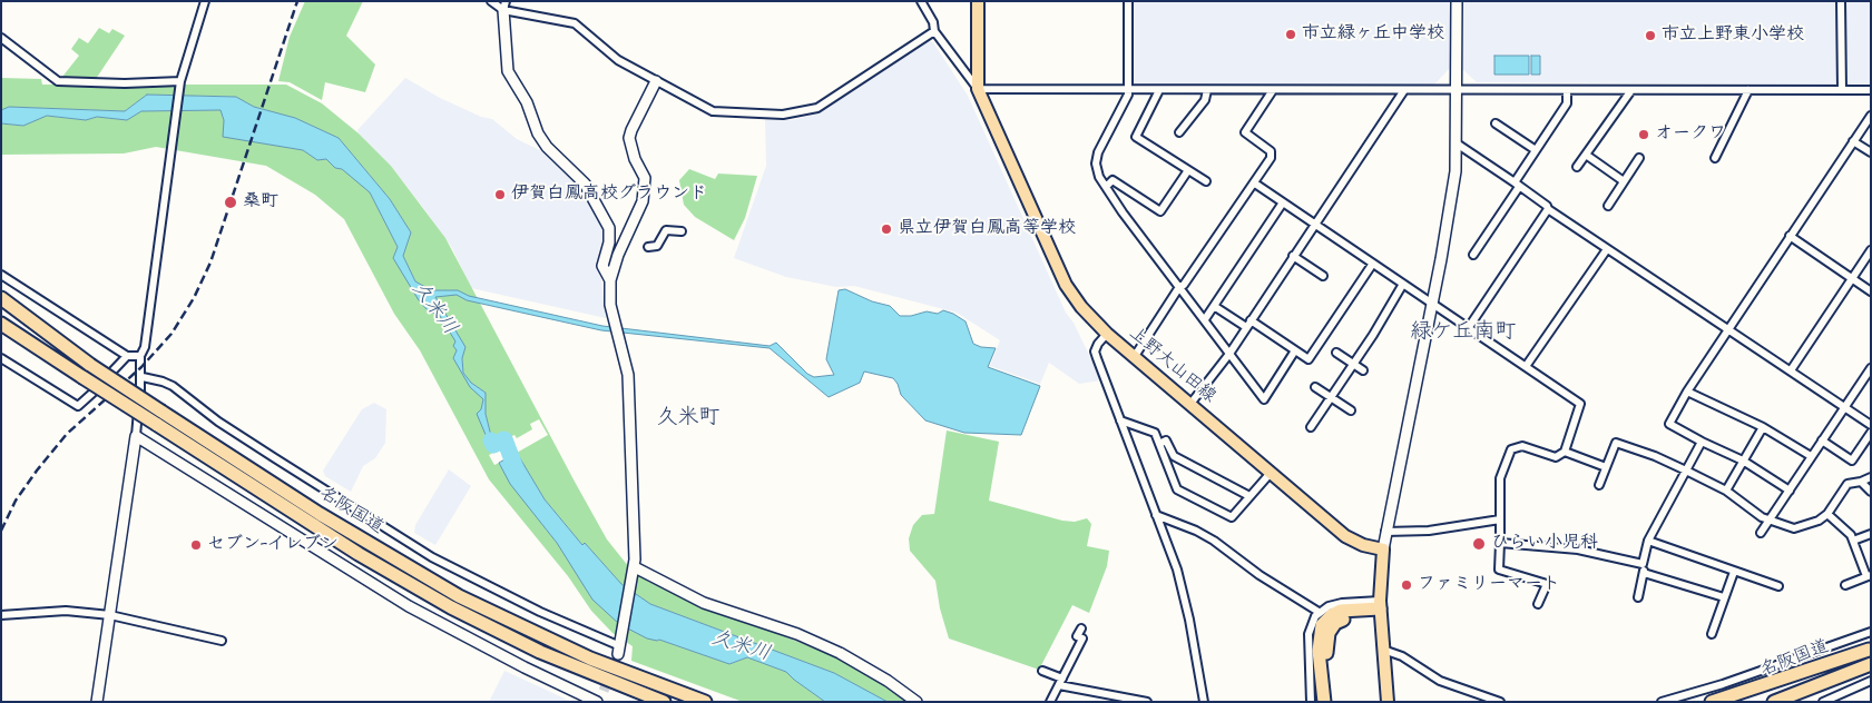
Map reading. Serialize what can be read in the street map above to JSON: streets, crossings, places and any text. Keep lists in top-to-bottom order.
{
  "streets": {
    "highway": ["名阪国道"],
    "main road": ["上野大山田線"]
  },
  "districts": ["緑ケ丘南町", "久米町"],
  "water": ["久米川"],
  "places": [
    "市立緑ヶ丘中学校",
    "市立上野東小学校",
    "オークワ",
    "伊賀白鳳高校グラウンド",
    "桑町",
    "県立伊賀白鳳高等学校",
    "ひらい小児科",
    "セブン-イレブン",
    "ファミリーマート"
  ]
}
